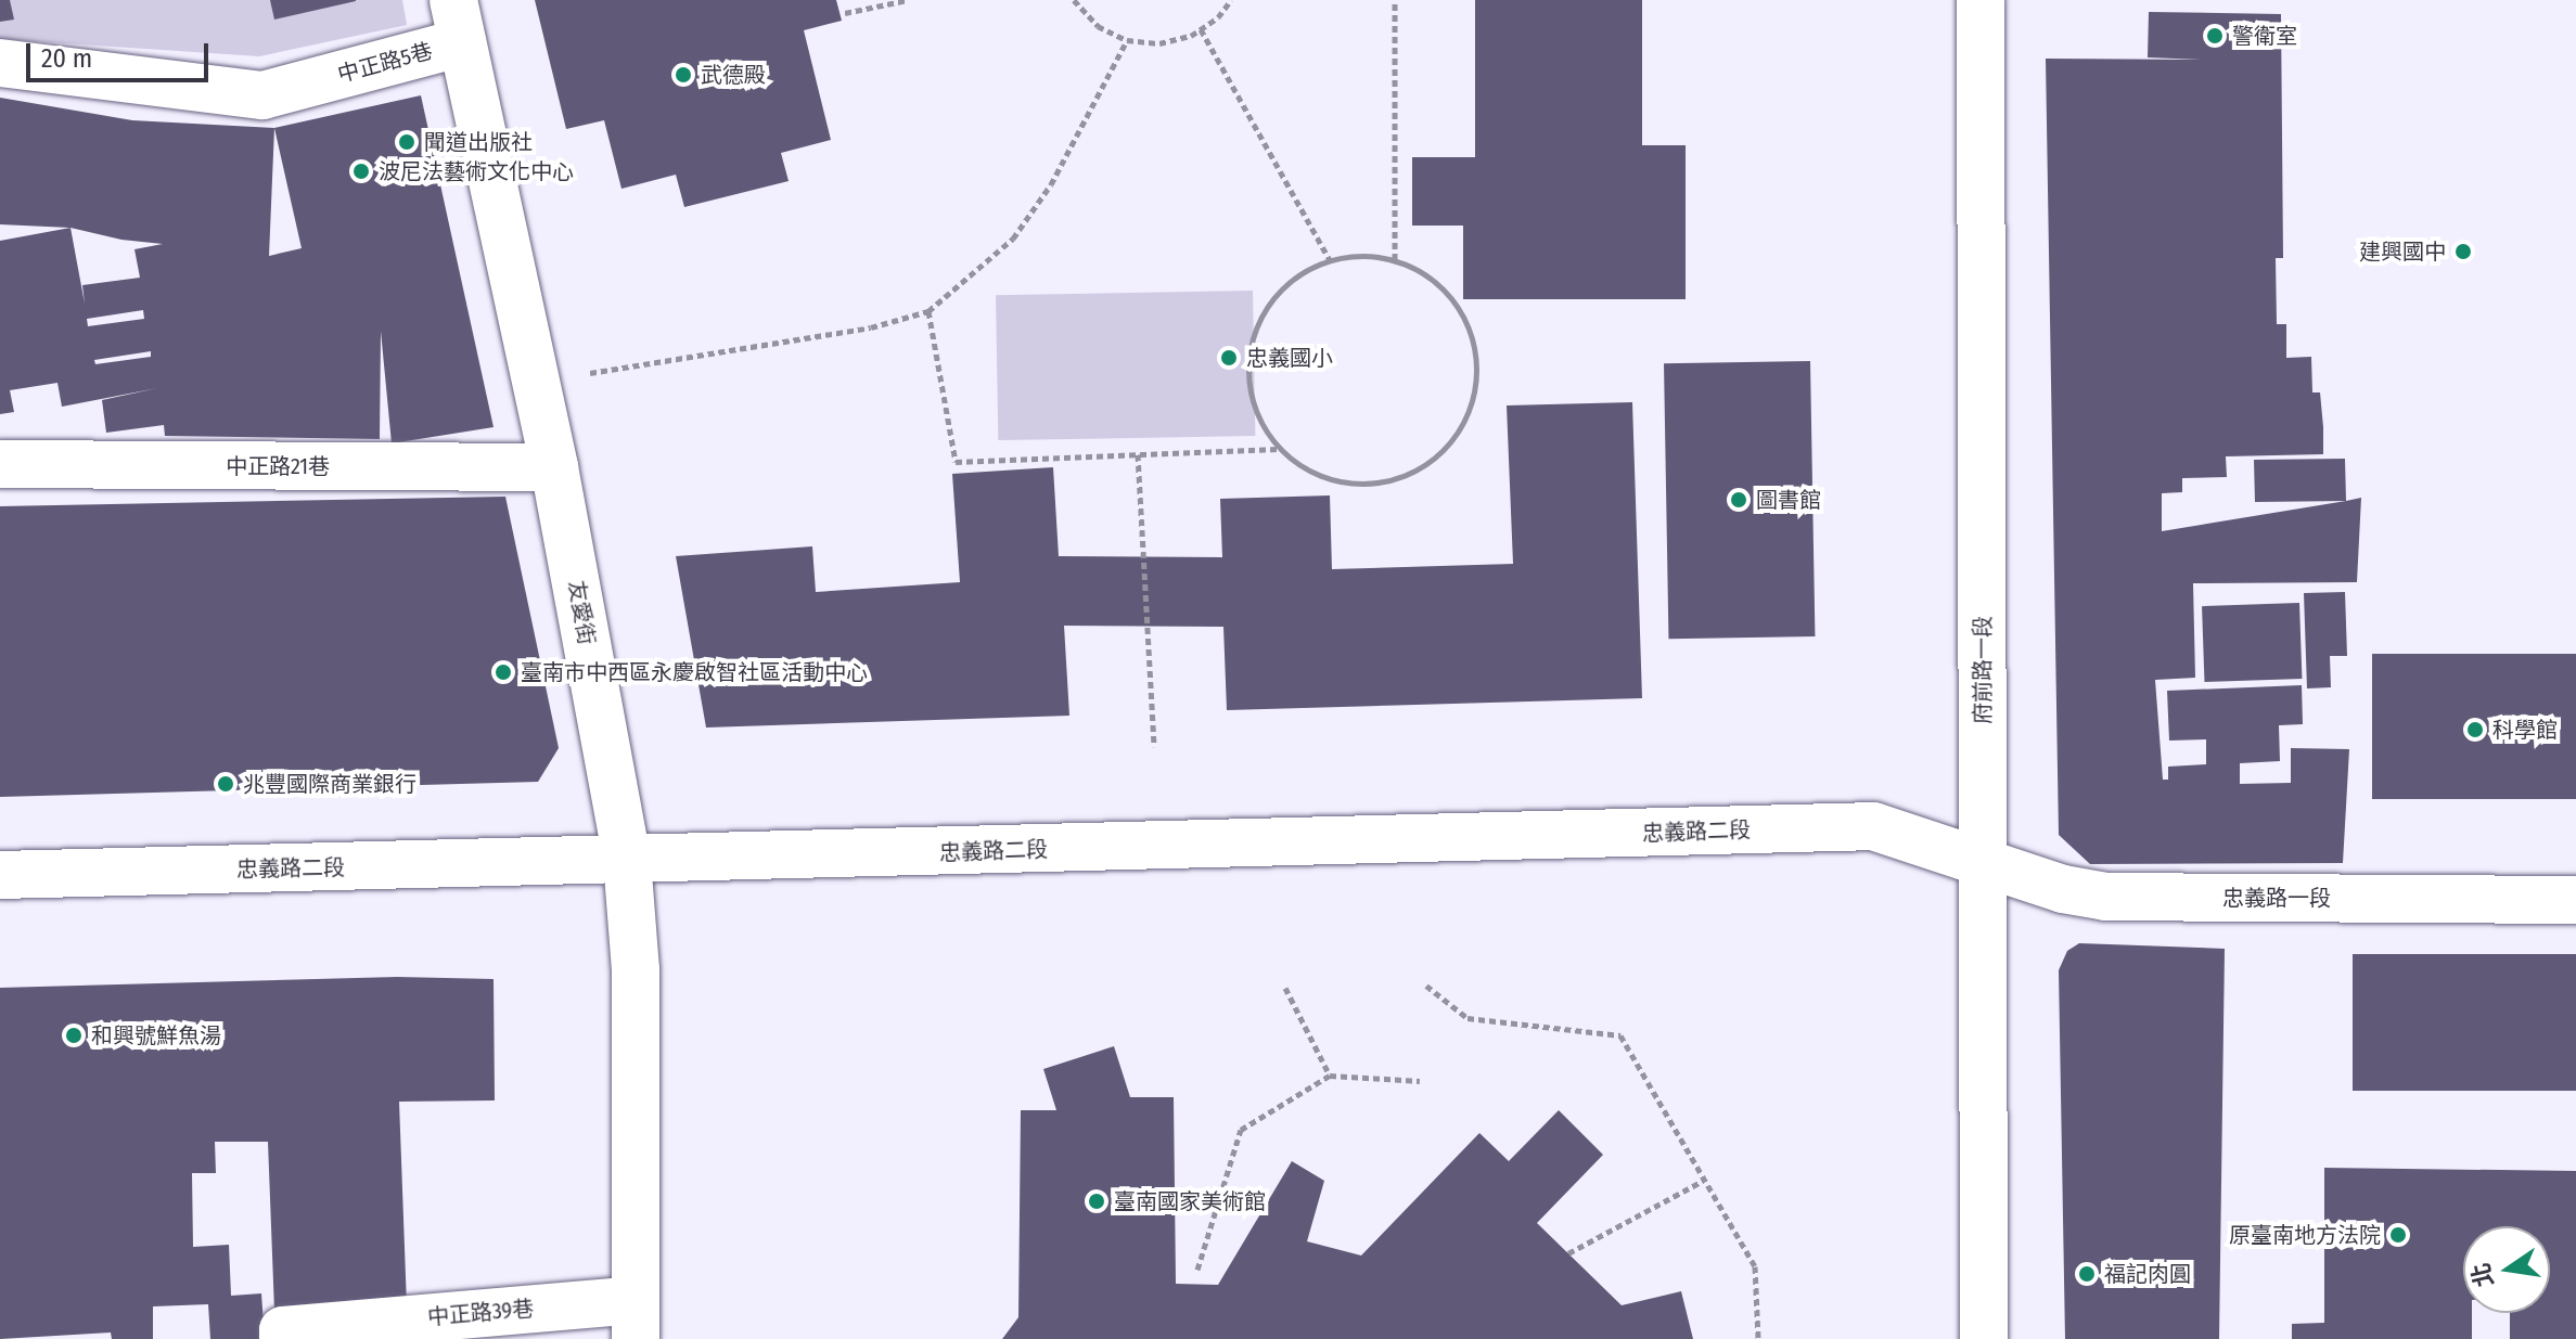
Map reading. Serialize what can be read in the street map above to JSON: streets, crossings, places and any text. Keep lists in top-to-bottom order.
{
  "streets": {
    "street": [
      "中正路5巷",
      "中正路21巷",
      "友愛街",
      "府前路一段",
      "忠義路二段",
      "忠義路一段",
      "中正路39巷"
    ]
  },
  "crossings": [
    ["中正路5巷", "友愛街"],
    ["中正路21巷", "友愛街"],
    ["友愛街", "忠義路二段"],
    ["友愛街", "中正路39巷"],
    ["府前路一段", "忠義路二段"],
    ["府前路一段", "忠義路一段"],
    ["忠義路二段", "忠義路一段"]
  ],
  "places": [
    "警衛室",
    "武德殿",
    "聞道出版社",
    "波尼法藝術文化中心",
    "建興國中",
    "忠義國小",
    "圖書館",
    "臺南市中西區永慶啟智社區活動中心",
    "科學館",
    "兆豐國際商業銀行",
    "和興號鮮魚湯",
    "臺南國家美術館",
    "原臺南地方法院",
    "福記肉圓"
  ],
  "scale_bar": "20 m",
  "north": "left"
}
